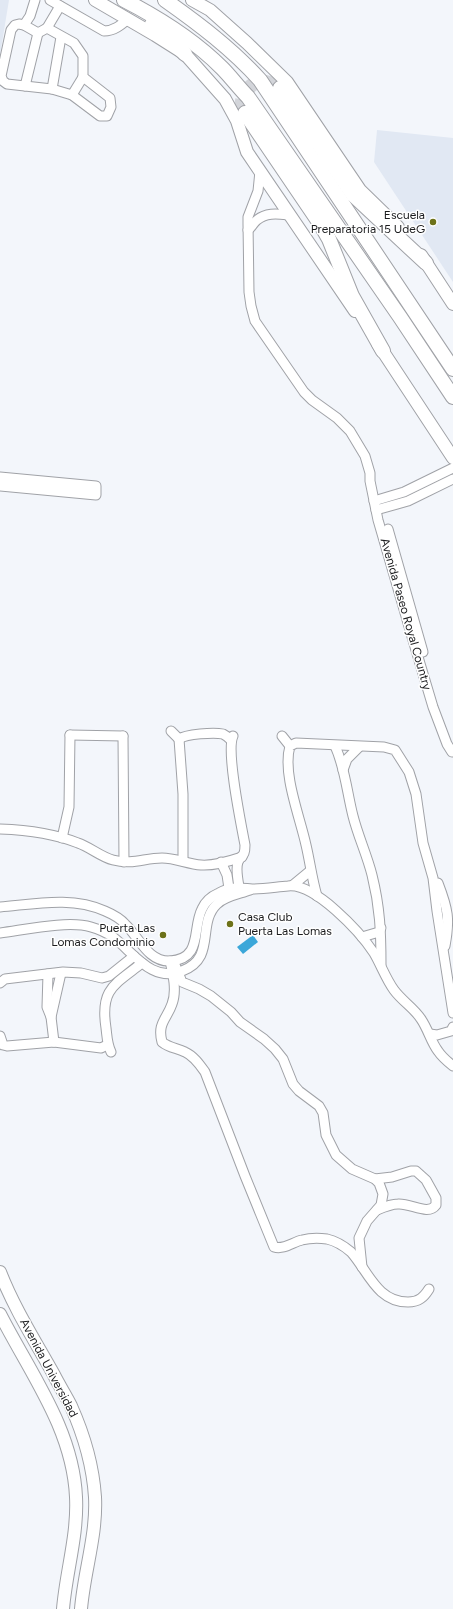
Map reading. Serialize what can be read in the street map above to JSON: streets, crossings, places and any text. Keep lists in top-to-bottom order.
{
  "streets": {
    "main road": ["Avenida Universidad"],
    "street": ["Avenida Paseo Royal Country"]
  },
  "places": ["Escuela Preparatoria 15 UdeG", "Casa Club Puerta Las Lomas", "Puerta Las Lomas Condominio"]
}
